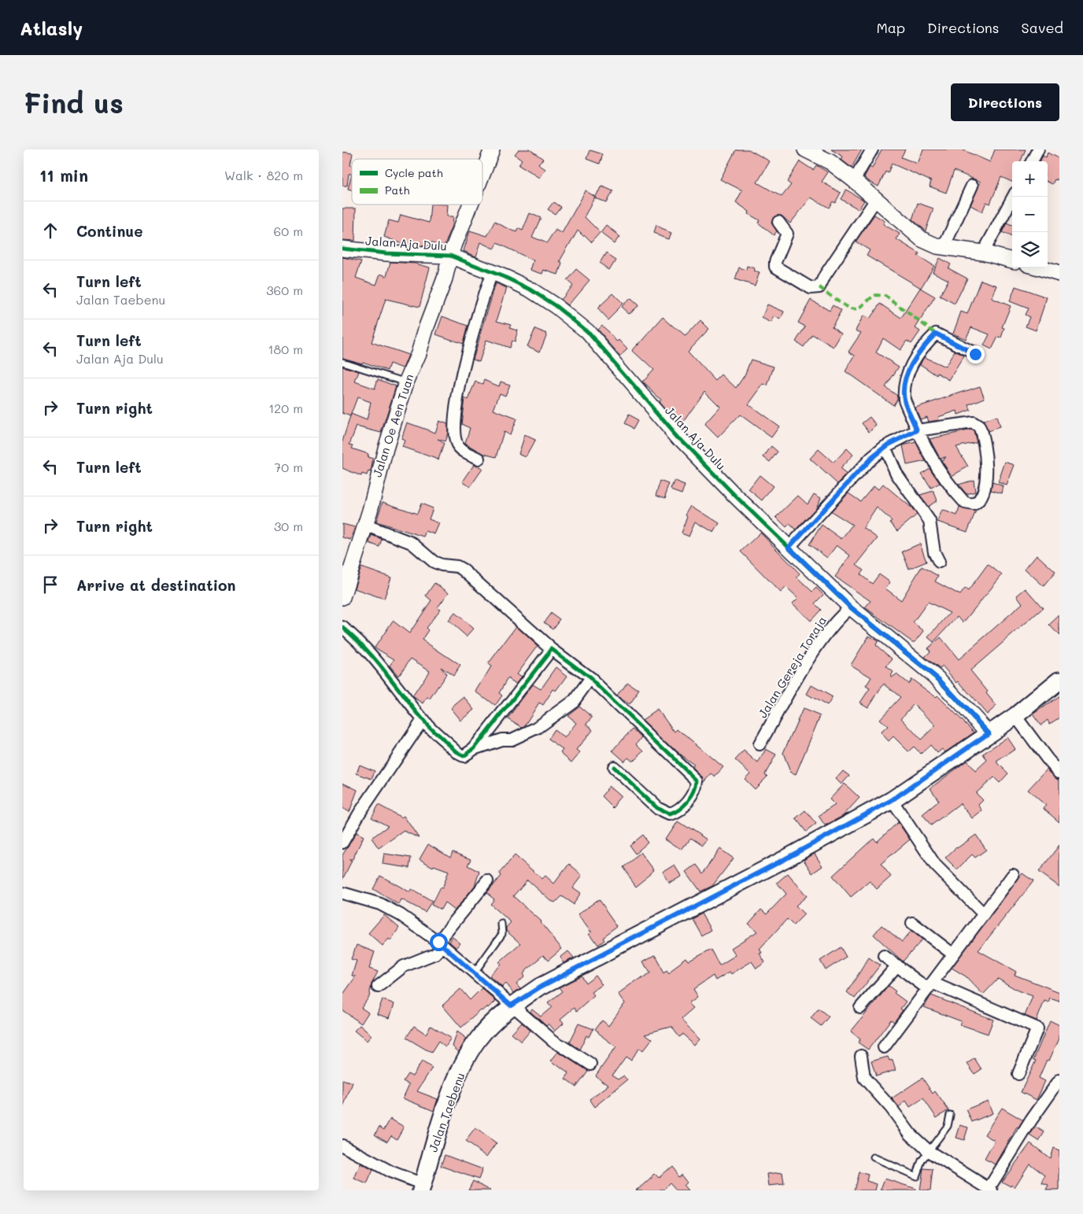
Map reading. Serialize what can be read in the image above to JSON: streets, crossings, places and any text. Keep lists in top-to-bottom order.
{
  "streets": {
    "main road": ["Jalan Taebenu"],
    "street": ["Jalan Aja Dulu", "Jalan Oe Aen Tuan", "Jalan Gereja Toraja"]
  },
  "crossings": [
    ["Jalan Aja Dulu", "Jalan Oe Aen Tuan"],
    ["Jalan Aja Dulu", "Jalan Gereja Toraja"],
    ["Jalan Aja Dulu", "Jalan Taebenu"]
  ],
  "legend": ["Cycle path", "Path"],
  "page": {
    "header": "Atlasly",
    "nav": ["Map", "Directions", "Saved"],
    "buttons": "Directions",
    "title": "Find us",
    "heading": ["11 min", "Walk · 820 m"],
    "map_buttons": ["+", "−"],
    "list": [
      ["Continue", "60 m"],
      ["Turn left", "Jalan Taebenu", "360 m"],
      ["Turn left", "Jalan Aja Dulu", "180 m"],
      ["Turn right", "120 m"],
      ["Turn left", "70 m"],
      ["Turn right", "30 m"],
      "Arrive at destination"
    ]
  }
}
